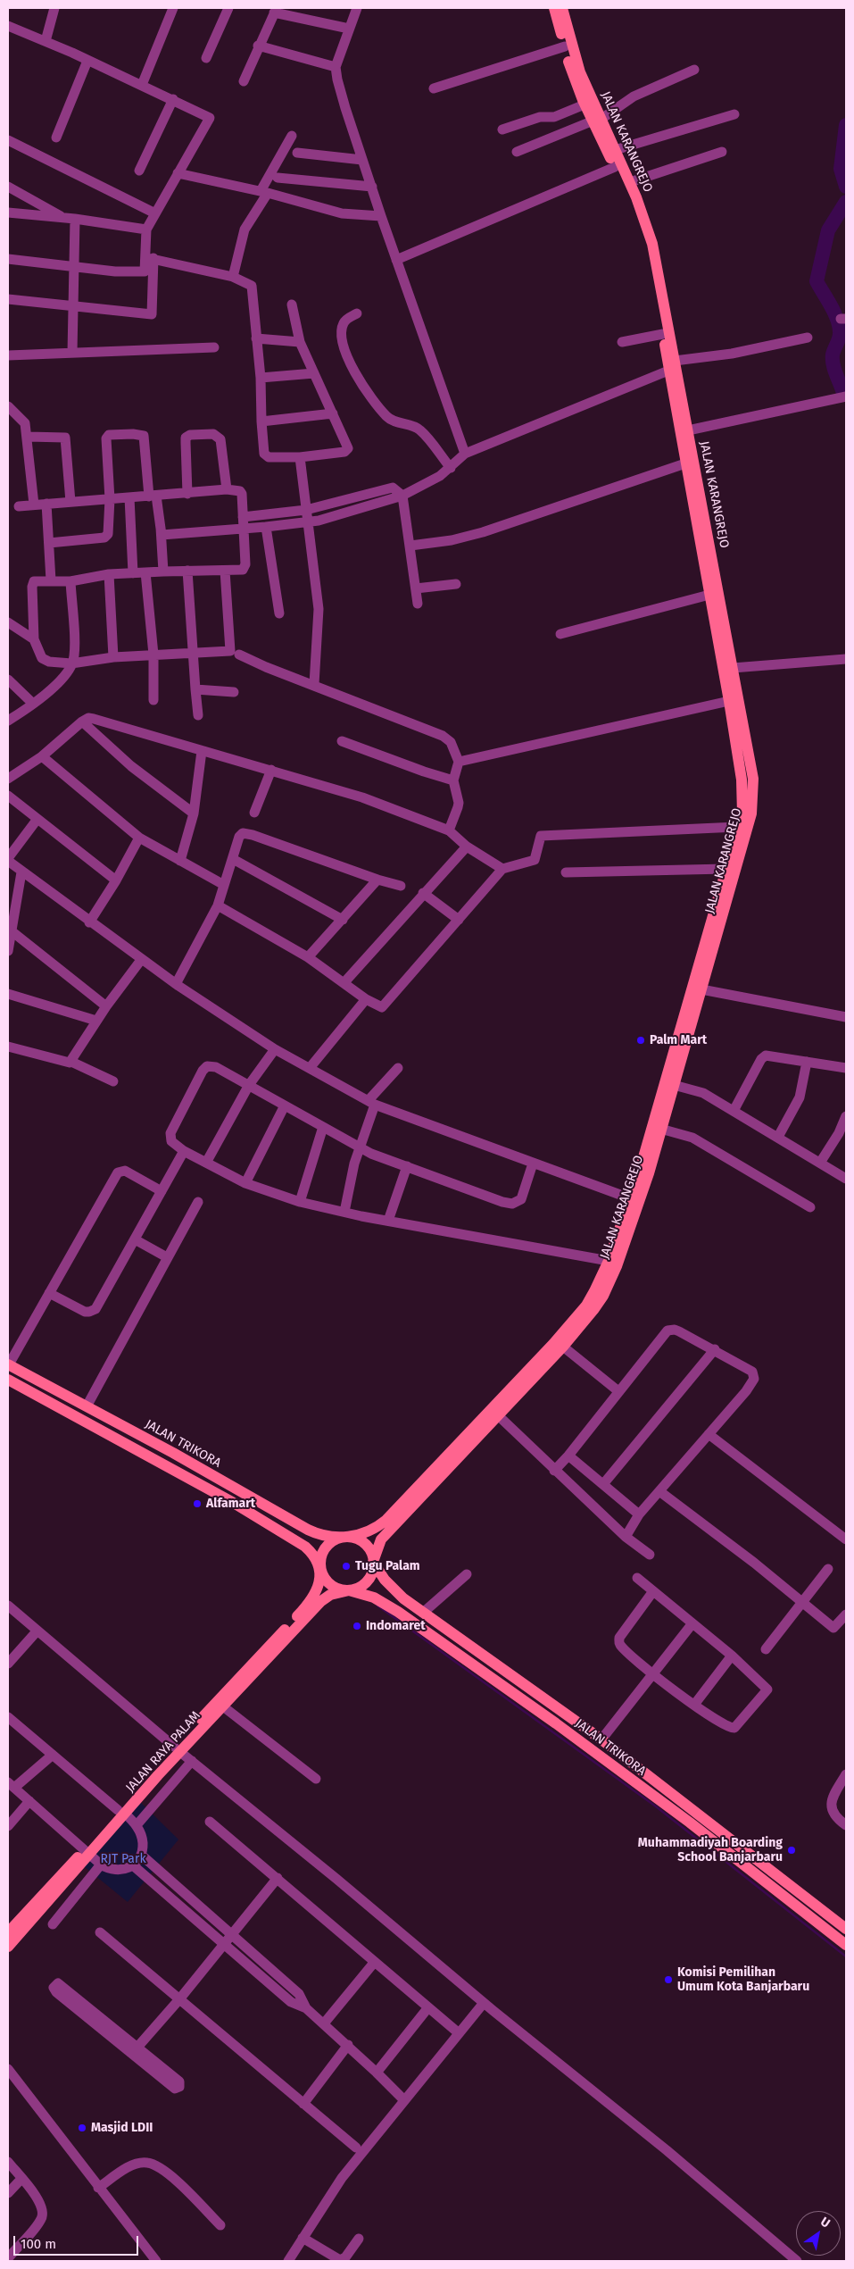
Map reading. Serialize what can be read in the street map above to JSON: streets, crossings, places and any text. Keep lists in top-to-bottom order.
{
  "streets": {
    "main road": ["JALAN KARANGREJO", "JALAN TRIKORA", "JALAN RAYA PALAM"]
  },
  "crossings": [
    ["JALAN KARANGREJO", "JALAN TRIKORA"],
    ["JALAN KARANGREJO", "JALAN RAYA PALAM"],
    ["JALAN TRIKORA", "JALAN RAYA PALAM"]
  ],
  "parks": ["RJT Park"],
  "places": [
    "Palm Mart",
    "Alfamart",
    "Tugu Palam",
    "Indomaret",
    "Muhammadiyah Boarding School Banjarbaru",
    "Komisi Pemilihan Umum Kota Banjarbaru",
    "Masjid LDII"
  ],
  "scale_bar": "100 m",
  "north": "top right"
}
